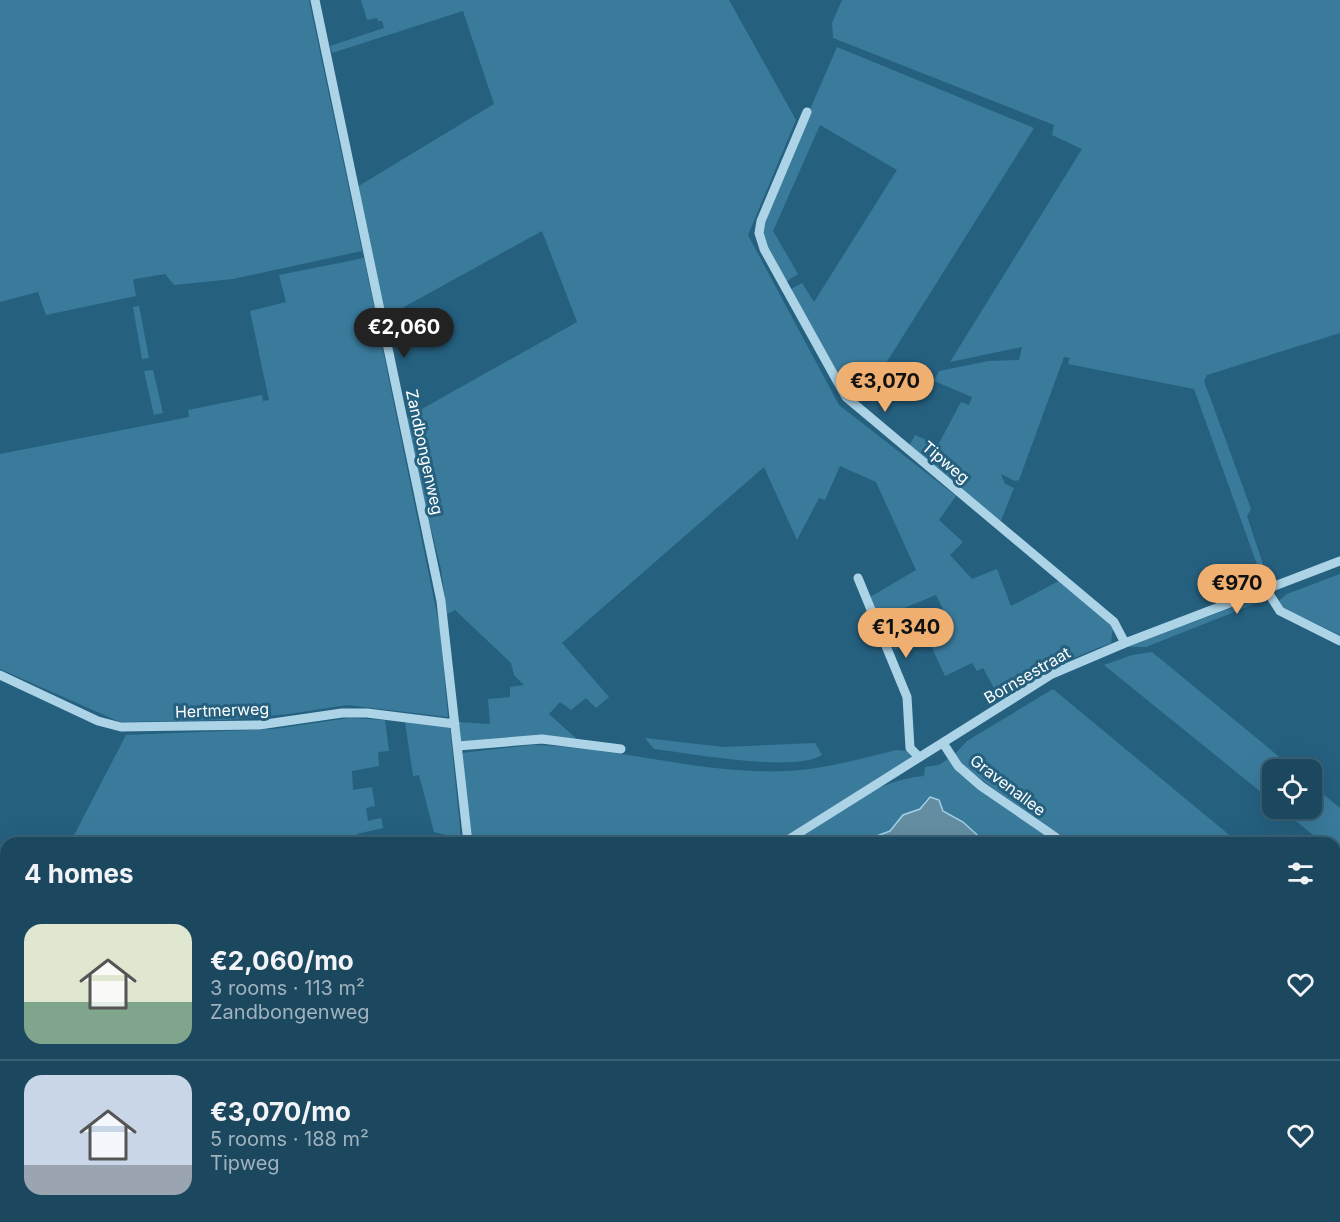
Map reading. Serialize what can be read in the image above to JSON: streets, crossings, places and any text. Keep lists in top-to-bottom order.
{
  "streets": {
    "street": [
      "Zandbongenweg",
      "Tipweg",
      "Bornsestraat",
      "Hertmerweg",
      "Gravenallee"
    ]
  },
  "crossings": [
    ["Zandbongenweg", "Hertmerweg"],
    ["Tipweg", "Bornsestraat"],
    ["Bornsestraat", "Gravenallee"]
  ],
  "page": {
    "price": [
      "€2,060",
      "€3,070",
      "€970",
      "€1,340"
    ],
    "heading": "4 homes",
    "list": [
      {
        "name": "€2,060/mo",
        "note": "3 rooms · 113 m² · Zandbongenweg"
      },
      {
        "name": "€3,070/mo",
        "note": "5 rooms · 188 m² · Tipweg"
      }
    ]
  }
}
